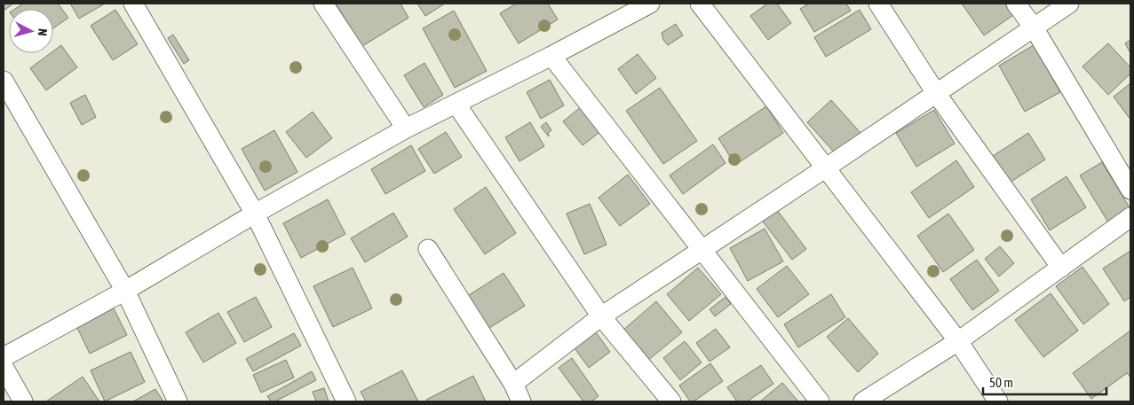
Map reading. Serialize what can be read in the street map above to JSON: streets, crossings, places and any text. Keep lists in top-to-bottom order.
{
  "scale_bar": "50 m",
  "north": "right"
}
